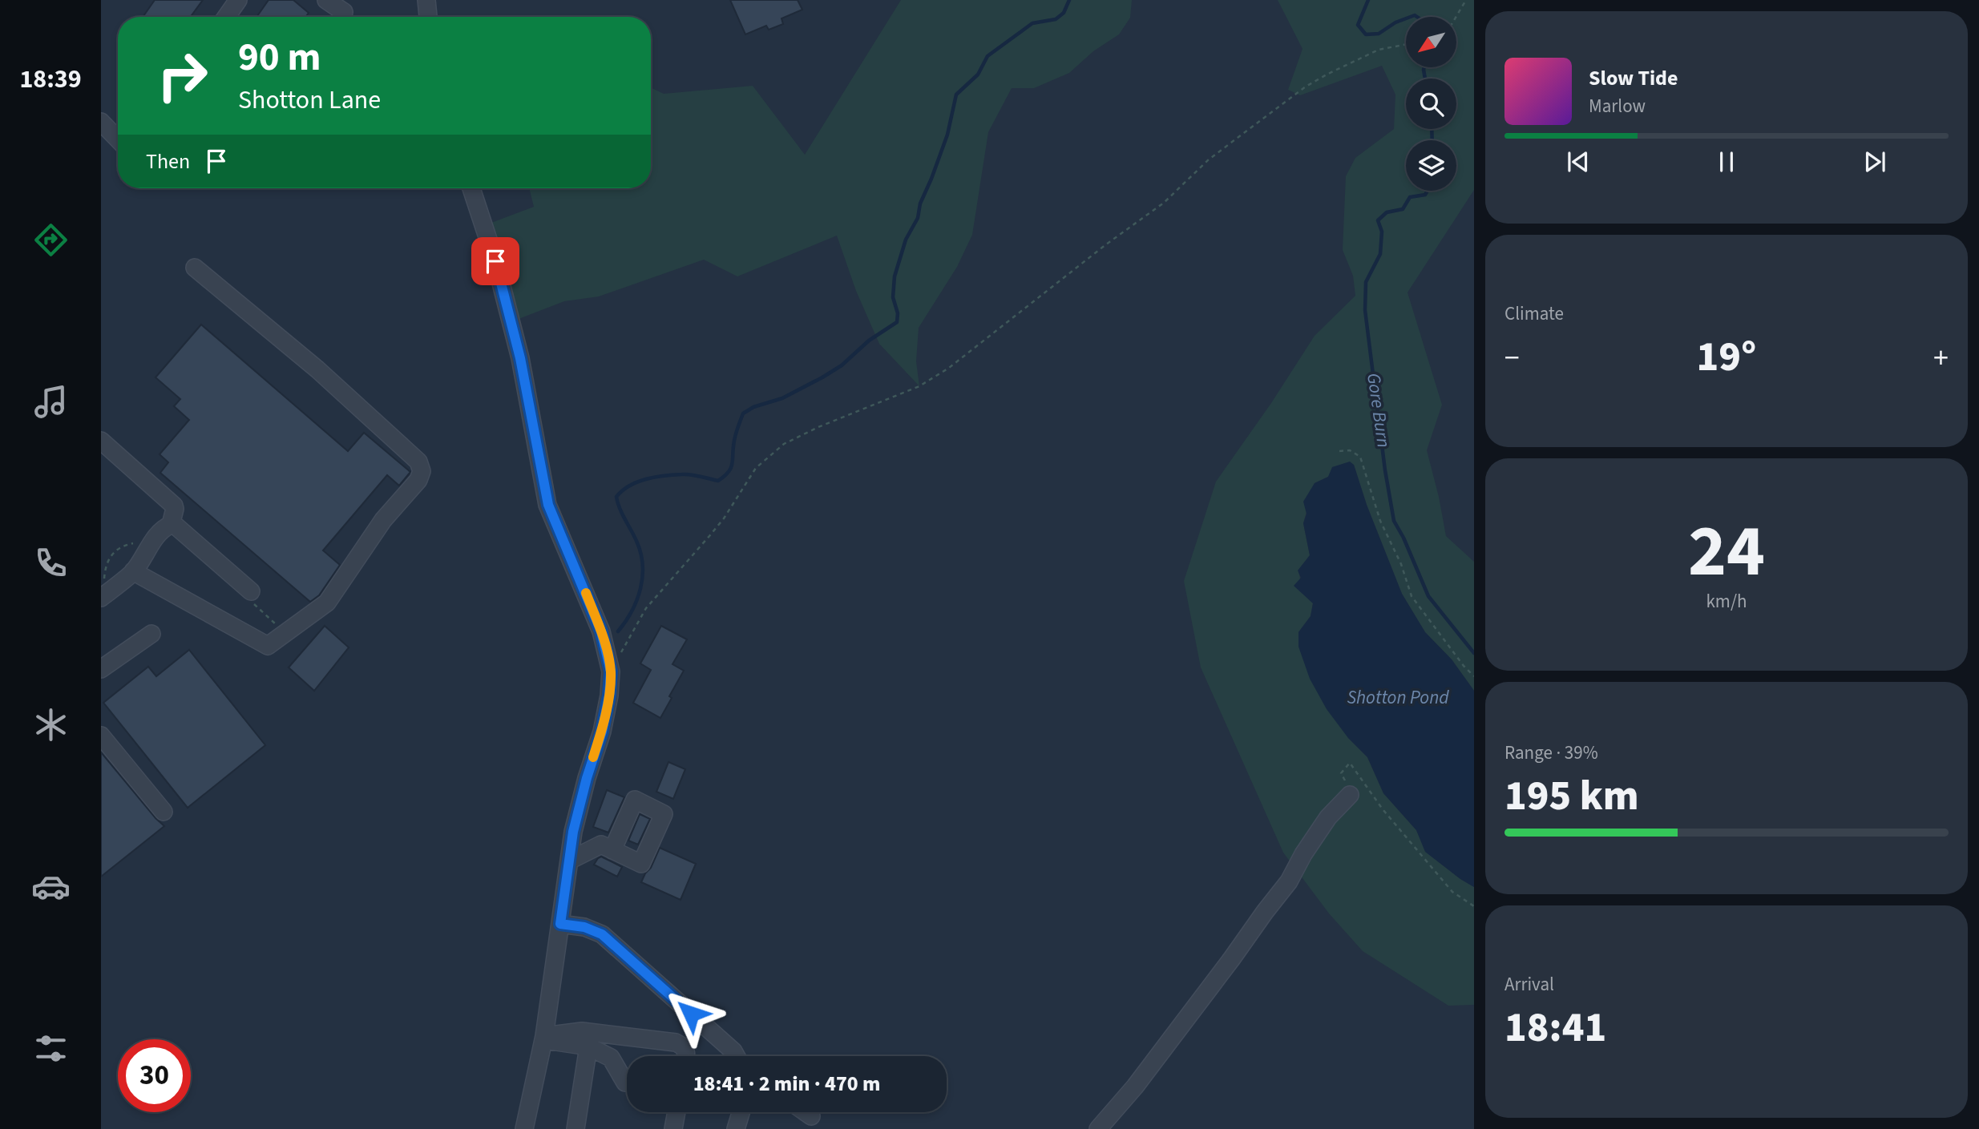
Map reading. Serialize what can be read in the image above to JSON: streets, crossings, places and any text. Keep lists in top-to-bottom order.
{
  "water": ["Gore Burn", "Shotton Pond"],
  "north": "bottom left",
  "page": {
    "tabs": "18:39",
    "turn": ["90 m", "Shotton Lane"],
    "song": ["Slow Tide", "Marlow"],
    "then": "Then",
    "tile": [
      "Climate",
      ["24", "km/h"],
      ["Range · 39%", "195 km"],
      ["Arrival", "18:41"]
    ],
    "heat": ["−", "19°", "+"],
    "limit": "30",
    "trip": "18:41 · 2 min · 470 m"
  }
}
